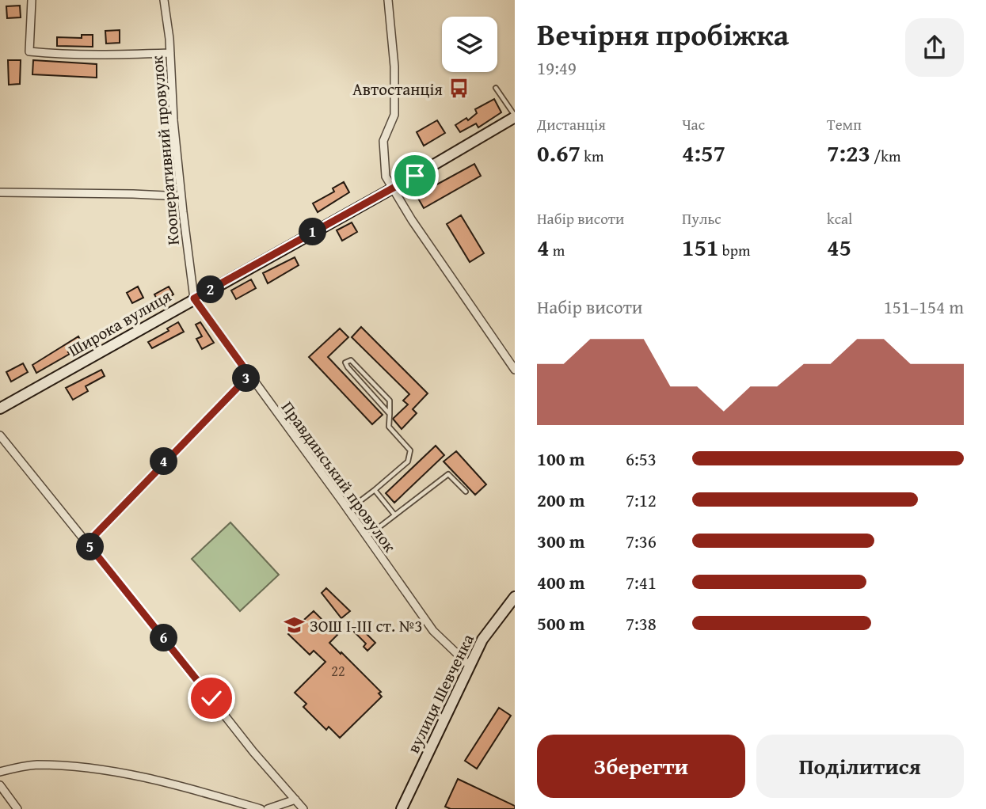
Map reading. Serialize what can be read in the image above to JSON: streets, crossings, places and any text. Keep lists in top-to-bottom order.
{
  "streets": {
    "street": [
      "Кооперативний провулок",
      "Широка вулиця",
      "Правдинський провулок",
      "вулиця Шевченка"
    ]
  },
  "crossings": [
    ["Кооперативний провулок", "Широка вулиця"],
    ["Кооперативний провулок", "Правдинський провулок"],
    ["Широка вулиця", "Правдинський провулок"],
    ["Правдинський провулок", "вулиця Шевченка"]
  ],
  "places": {
    "bus stop": ["Автостанція"],
    "school or university": ["ЗОШ І-ІІІ ст. №3"]
  },
  "house_numbers": ["22"],
  "page": {
    "heading": ["Вечірня пробіжка", "19:49"],
    "stats": [
      ["Дистанція", "0.67 km"],
      ["Час", "4:57"],
      ["Темп", "7:23 /km"],
      ["Набір висоти", "4 m"],
      ["Пульс", "151 bpm"],
      ["kcal", "45"]
    ],
    "pins": [
      "1",
      "2",
      "3",
      "4",
      "5",
      "6"
    ],
    "chart": ["Набір висоти", "151–154 m"],
    "list": [
      {
        "name": "100 m",
        "note": "6:53"
      },
      {
        "name": "200 m",
        "note": "7:12"
      },
      {
        "name": "300 m",
        "note": "7:36"
      },
      {
        "name": "400 m",
        "note": "7:41"
      },
      {
        "name": "500 m",
        "note": "7:38"
      }
    ],
    "buttons": ["Зберегти", "Поділитися"]
  }
}
